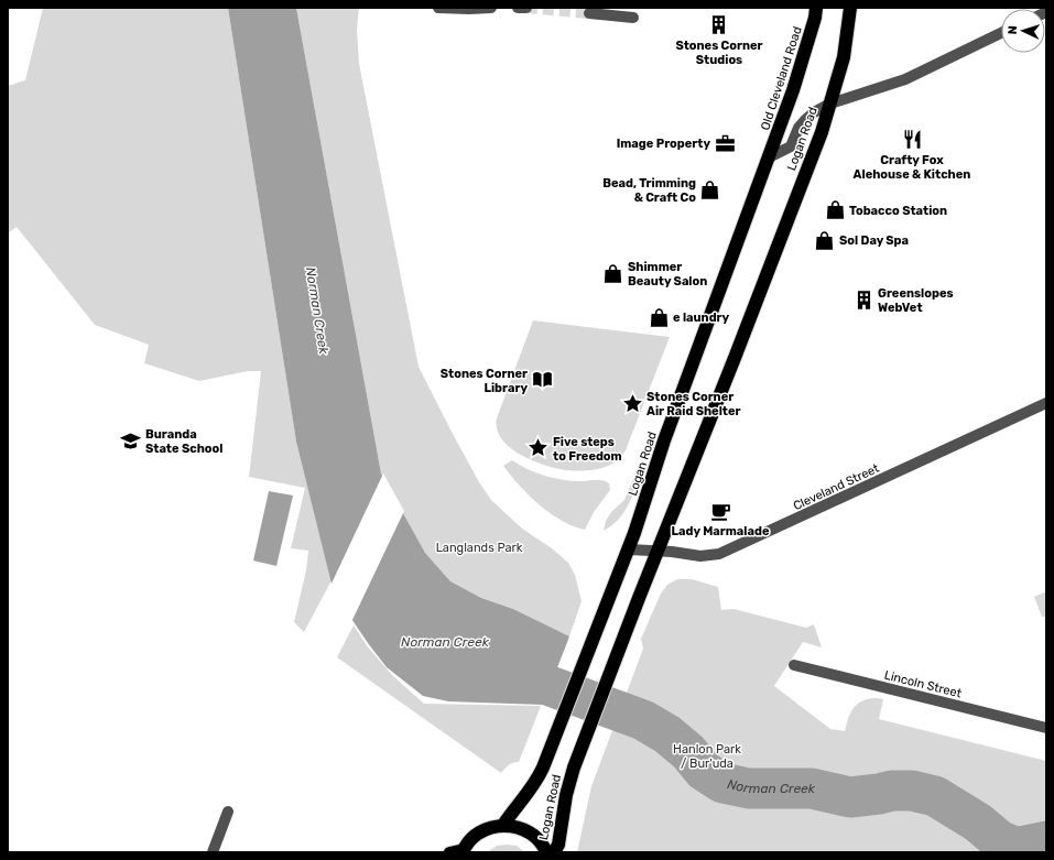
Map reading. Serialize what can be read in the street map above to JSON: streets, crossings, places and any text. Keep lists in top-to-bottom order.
{
  "streets": {
    "highway": ["Old Cleveland Road", "Logan Road"],
    "street": ["Cleveland Street", "Lincoln Street"]
  },
  "crossings": [
    ["Old Cleveland Road", "Logan Road"],
    ["Logan Road", "Cleveland Street"]
  ],
  "water": ["Norman Creek"],
  "parks": ["Langlands Park", "Hanlon Park / Bur'uda"],
  "places": {
    "building": ["Stones Corner Studios", "Greenslopes WebVet"],
    "restaurant": ["Crafty Fox Alehouse & Kitchen"],
    "office": ["Image Property"],
    "shop": [
      "Bead, Trimming & Craft Co",
      "Tobacco Station",
      "Sol Day Spa",
      "Shimmer Beauty Salon",
      "e laundry"
    ],
    "library": ["Stones Corner Library"],
    "place": ["Stones Corner Air Raid Shelter", "Five steps to Freedom"],
    "school or university": ["Buranda State School"],
    "cafe": ["Lady Marmalade"]
  },
  "north": "left"
}
